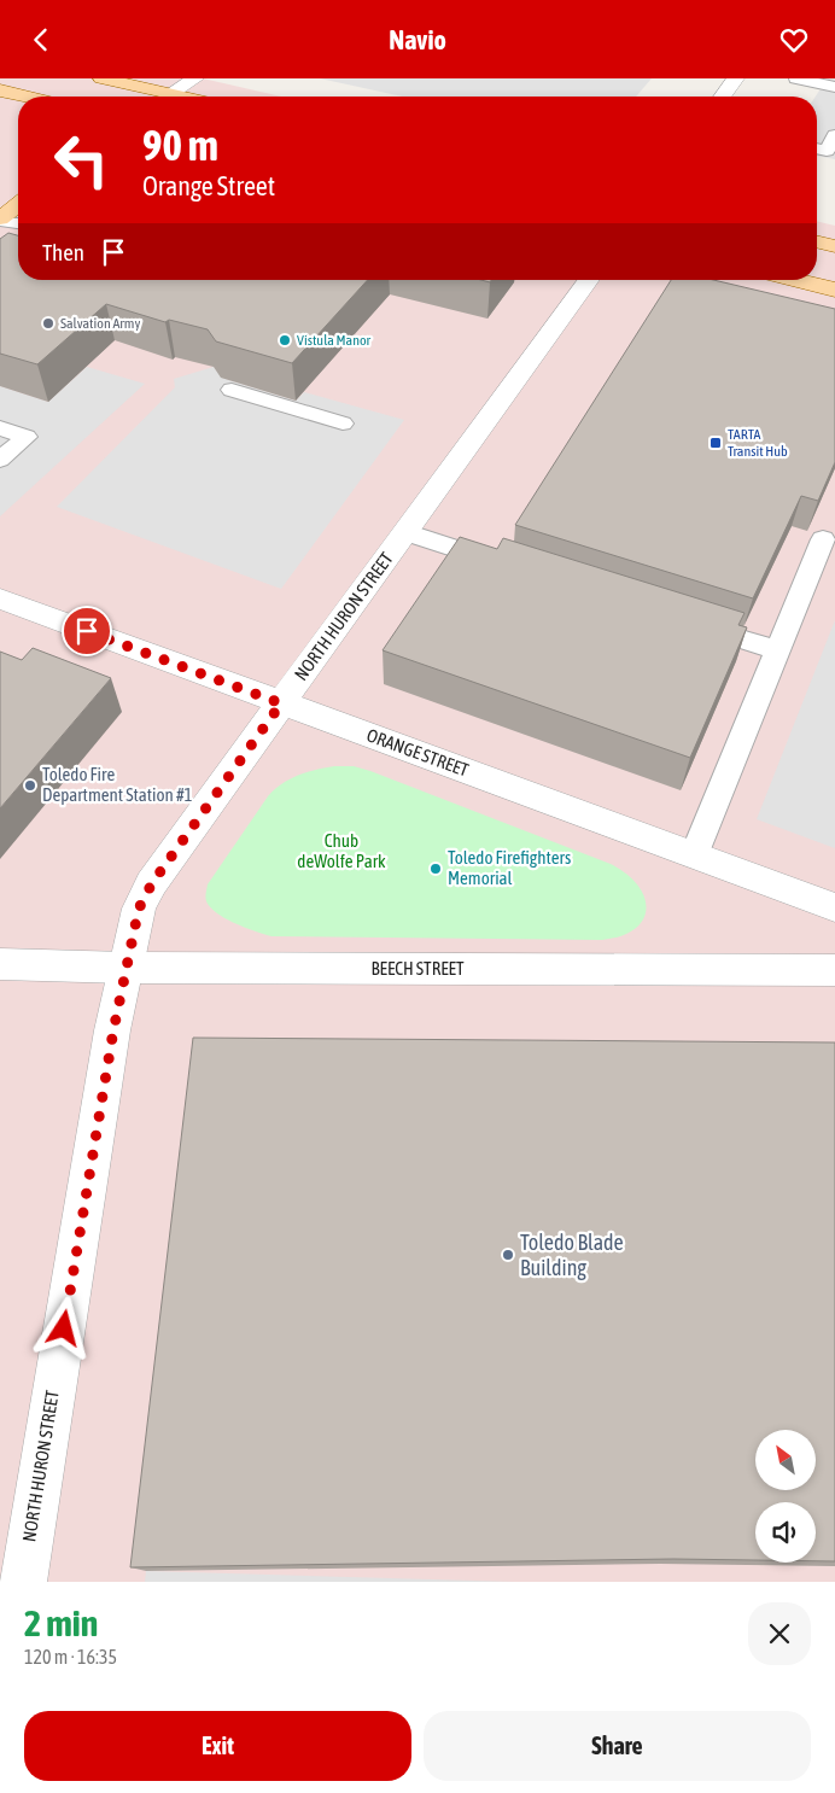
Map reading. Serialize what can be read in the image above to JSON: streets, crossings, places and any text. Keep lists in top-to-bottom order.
{
  "streets": {
    "street": ["NORTH HURON STREET", "ORANGE STREET", "BEECH STREET"]
  },
  "crossings": [
    ["NORTH HURON STREET", "ORANGE STREET"],
    ["NORTH HURON STREET", "BEECH STREET"]
  ],
  "parks": ["Chub deWolfe Park"],
  "places": {
    "other": [
      "Salvation Army",
      "Vistula Manor",
      "Toledo Fire Department Station #1",
      "Toledo Firefighters Memorial",
      "Toledo Blade Building"
    ],
    "transit": ["TARTA Transit Hub"]
  },
  "north": "top left",
  "page": {
    "header": "Navio",
    "turn": ["90 m", "Orange Street"],
    "then": "Then",
    "heading": ["2 min", "120 m · 16:35"],
    "buttons": ["Exit", "Share"]
  }
}
